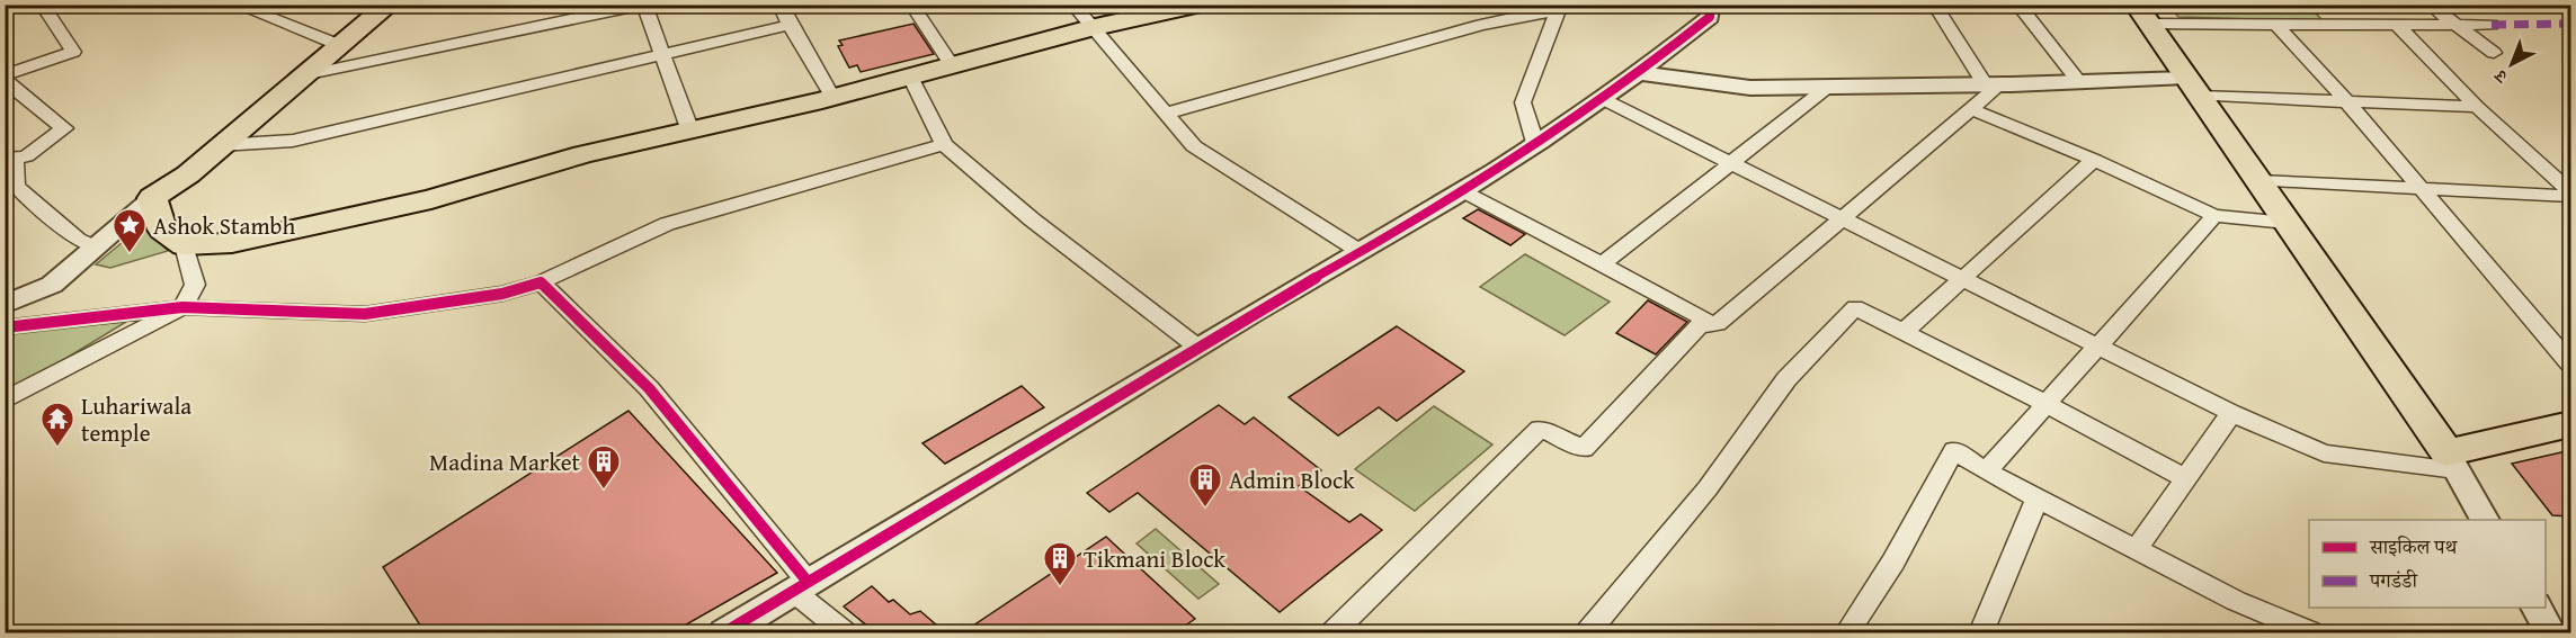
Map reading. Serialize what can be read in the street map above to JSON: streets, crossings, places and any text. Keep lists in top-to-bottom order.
{
  "places": {
    "place": ["Ashok Stambh"],
    "temple": ["Luhariwala temple"],
    "building": ["Madina Market", "Admin Block", "Tikmani Block"]
  },
  "legend": ["साइकिल पथ", "पगडंडी"],
  "north": "bottom left"
}
